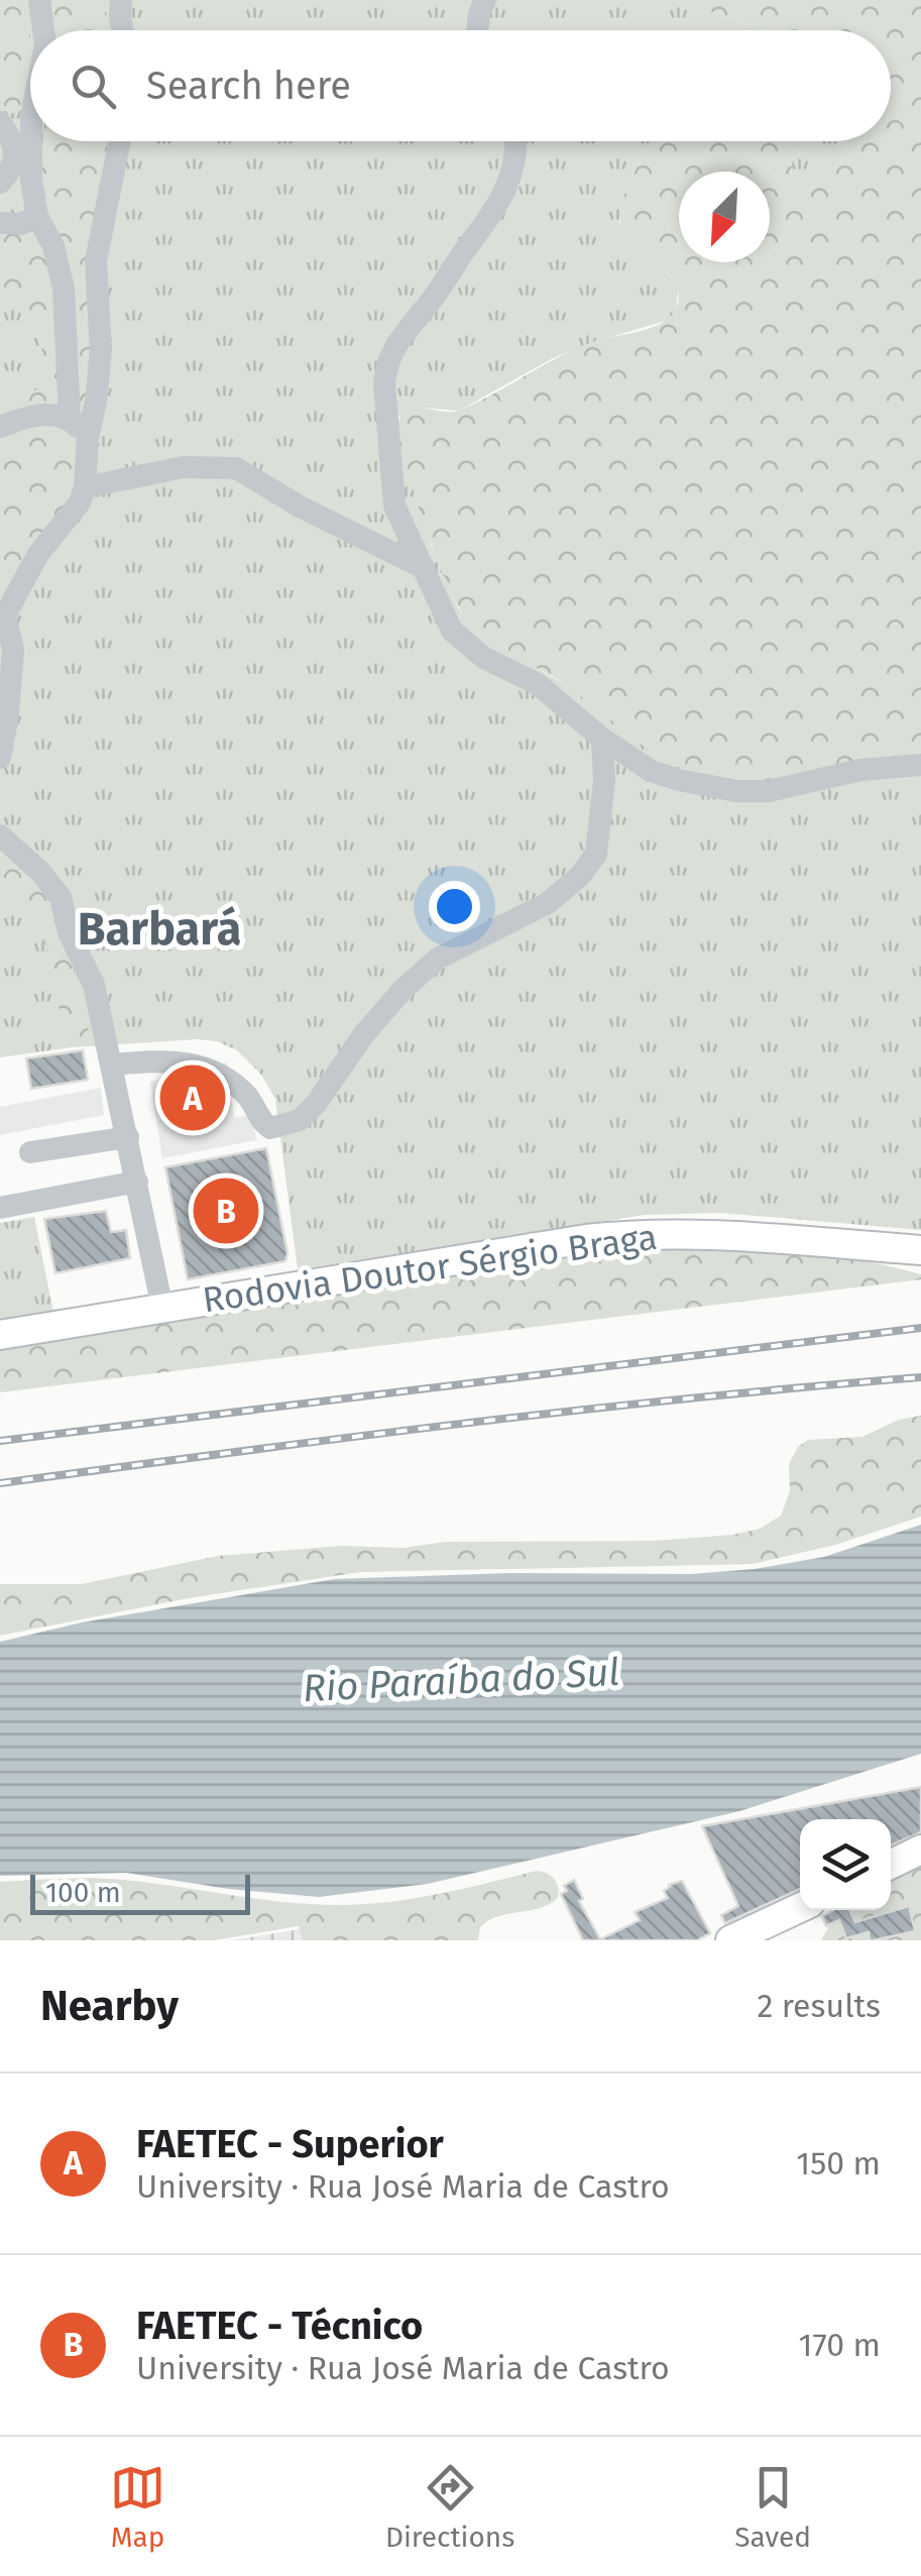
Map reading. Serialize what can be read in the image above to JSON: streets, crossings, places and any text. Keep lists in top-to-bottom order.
{
  "streets": {
    "main road": ["Rodovia Doutor Sérgio Braga"]
  },
  "districts": ["Barbará"],
  "water": ["Rio Paraíba do Sul"],
  "scale_bar": "100 m",
  "north": "bottom left",
  "page": {
    "search": "Search here",
    "pins": ["A", "B"],
    "scale": "100 m",
    "heading": ["Nearby", "2 results"],
    "list": [
      {
        "mark": "A",
        "name": "FAETEC - Superior",
        "note": "University · Rua José Maria de Castro",
        "value": "150 m"
      },
      {
        "mark": "B",
        "name": "FAETEC - Técnico",
        "note": "University · Rua José Maria de Castro",
        "value": "170 m"
      }
    ],
    "nav": ["Map", "Directions", "Saved"]
  }
}
